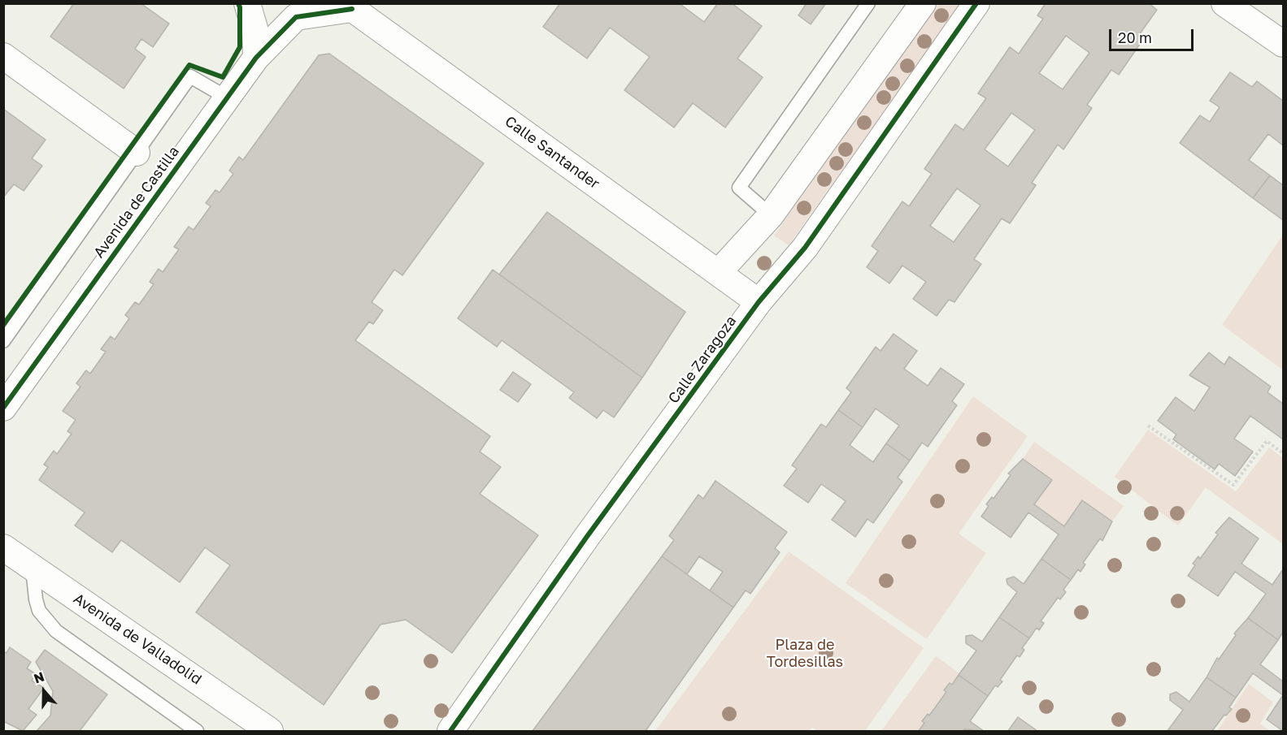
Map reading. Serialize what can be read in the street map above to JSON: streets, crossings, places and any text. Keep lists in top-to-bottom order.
{
  "streets": {
    "street": [
      "Calle Santander",
      "Avenida de Castilla",
      "Calle Zaragoza",
      "Avenida de Valladolid"
    ]
  },
  "crossings": [
    ["Calle Santander", "Avenida de Castilla"],
    ["Calle Santander", "Calle Zaragoza"]
  ],
  "parks": ["Plaza de Tordesillas"],
  "scale_bar": "20 m",
  "north": "top"
}
